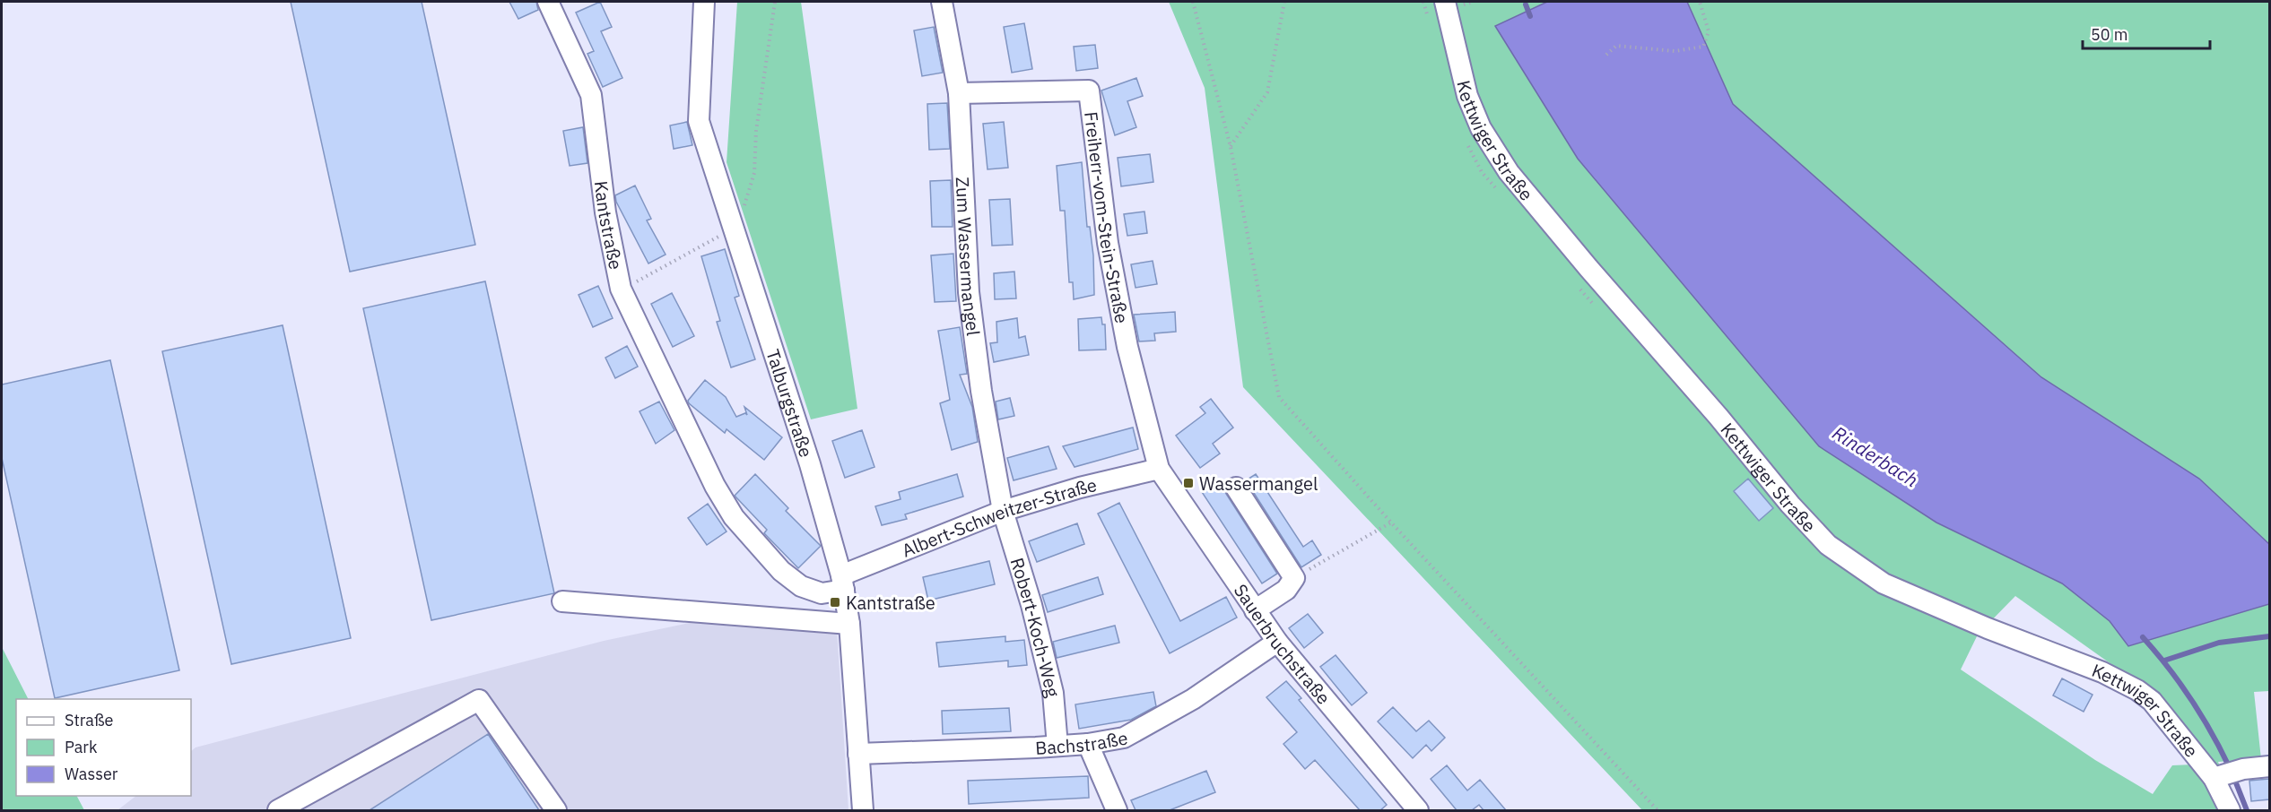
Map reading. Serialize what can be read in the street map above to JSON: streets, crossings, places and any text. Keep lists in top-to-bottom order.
{
  "streets": {
    "street": [
      "Kettwiger Straße",
      "Freiherr-vom-Stein-Straße",
      "Kantstraße",
      "Zum Wassermangel",
      "Talburgstraße",
      "Albert-Schweitzer-Straße",
      "Robert-Koch-Weg",
      "Sauerbruchstraße",
      "Bachstraße"
    ]
  },
  "crossings": [
    ["Freiherr-vom-Stein-Straße", "Zum Wassermangel"],
    ["Freiherr-vom-Stein-Straße", "Albert-Schweitzer-Straße"],
    ["Freiherr-vom-Stein-Straße", "Sauerbruchstraße"],
    ["Kantstraße", "Talburgstraße"],
    ["Kantstraße", "Albert-Schweitzer-Straße"],
    ["Zum Wassermangel", "Albert-Schweitzer-Straße"],
    ["Zum Wassermangel", "Robert-Koch-Weg"],
    ["Talburgstraße", "Albert-Schweitzer-Straße"],
    ["Talburgstraße", "Bachstraße"],
    ["Albert-Schweitzer-Straße", "Robert-Koch-Weg"],
    ["Albert-Schweitzer-Straße", "Sauerbruchstraße"],
    ["Robert-Koch-Weg", "Bachstraße"],
    ["Sauerbruchstraße", "Bachstraße"]
  ],
  "water": ["Rinderbach"],
  "places": {
    "transit": ["Wassermangel", "Kantstraße"]
  },
  "legend": ["Straße", "Park", "Wasser"],
  "scale_bar": "50 m"
}
